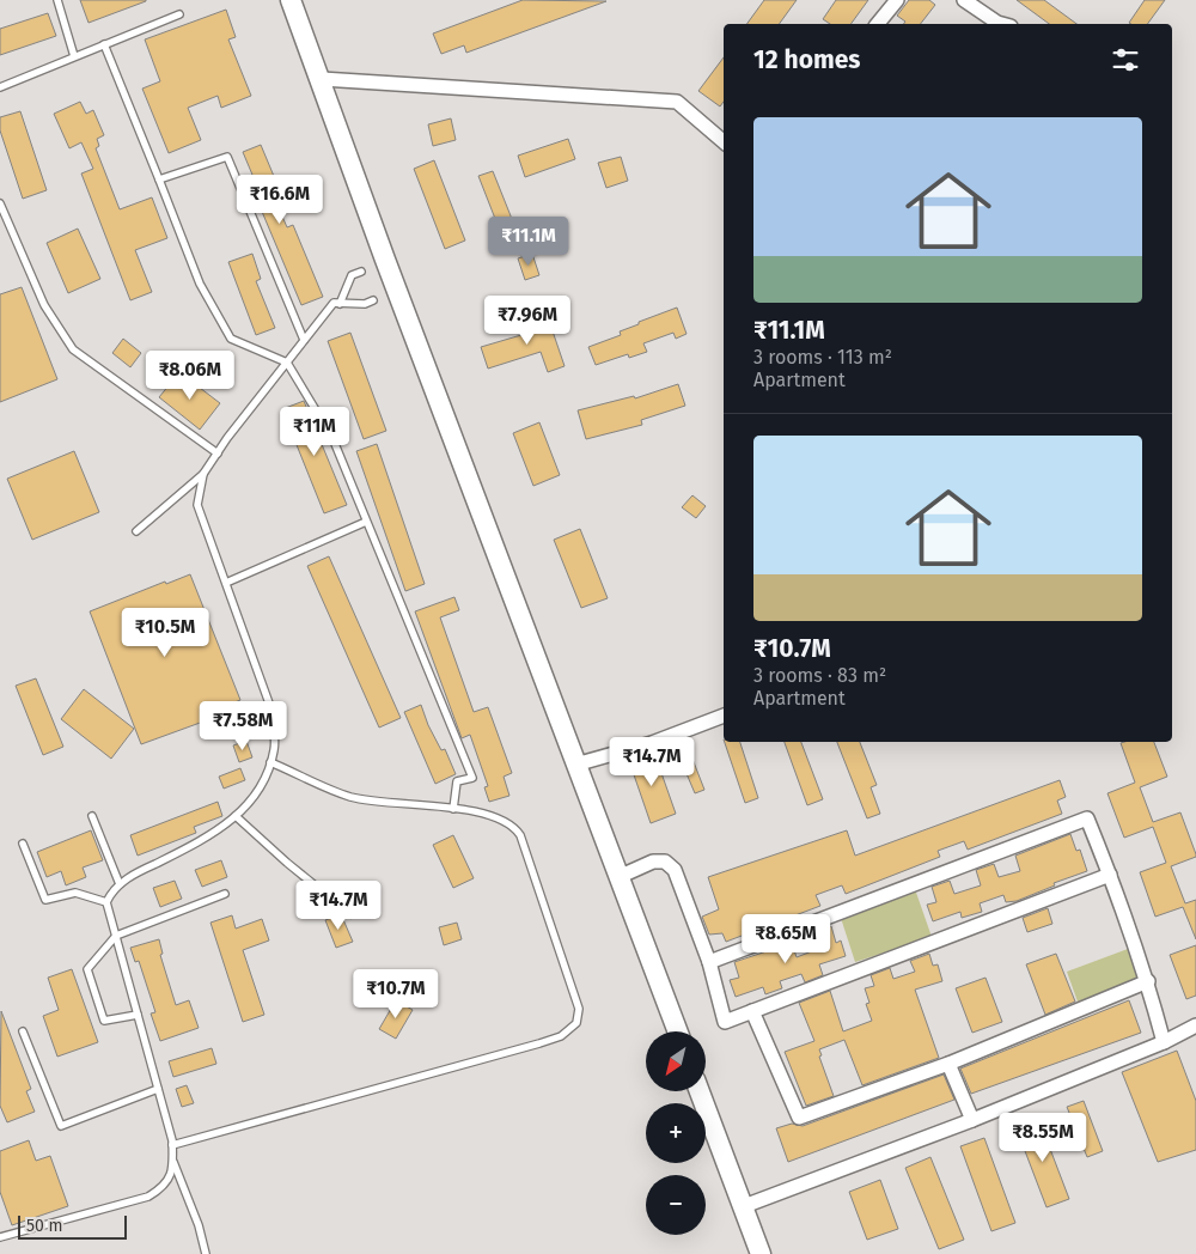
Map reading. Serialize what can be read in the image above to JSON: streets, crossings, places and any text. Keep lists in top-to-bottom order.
{
  "scale_bar": "50 m",
  "north": "bottom left",
  "page": {
    "heading": "12 homes",
    "list": [
      {
        "name": "₹11.1M",
        "note": "3 rooms · 113 m² · Apartment"
      },
      {
        "name": "₹10.7M",
        "note": "3 rooms · 83 m² · Apartment"
      }
    ],
    "price": [
      "₹16.6M",
      "₹11.1M",
      "₹7.96M",
      "₹8.06M",
      "₹11M",
      "₹10.5M",
      "₹7.58M",
      "₹14.7M",
      "₹14.7M",
      "₹8.65M",
      "₹10.7M",
      "₹8.55M"
    ],
    "map_buttons": ["+", "−"],
    "scale": "50 m"
  }
}
